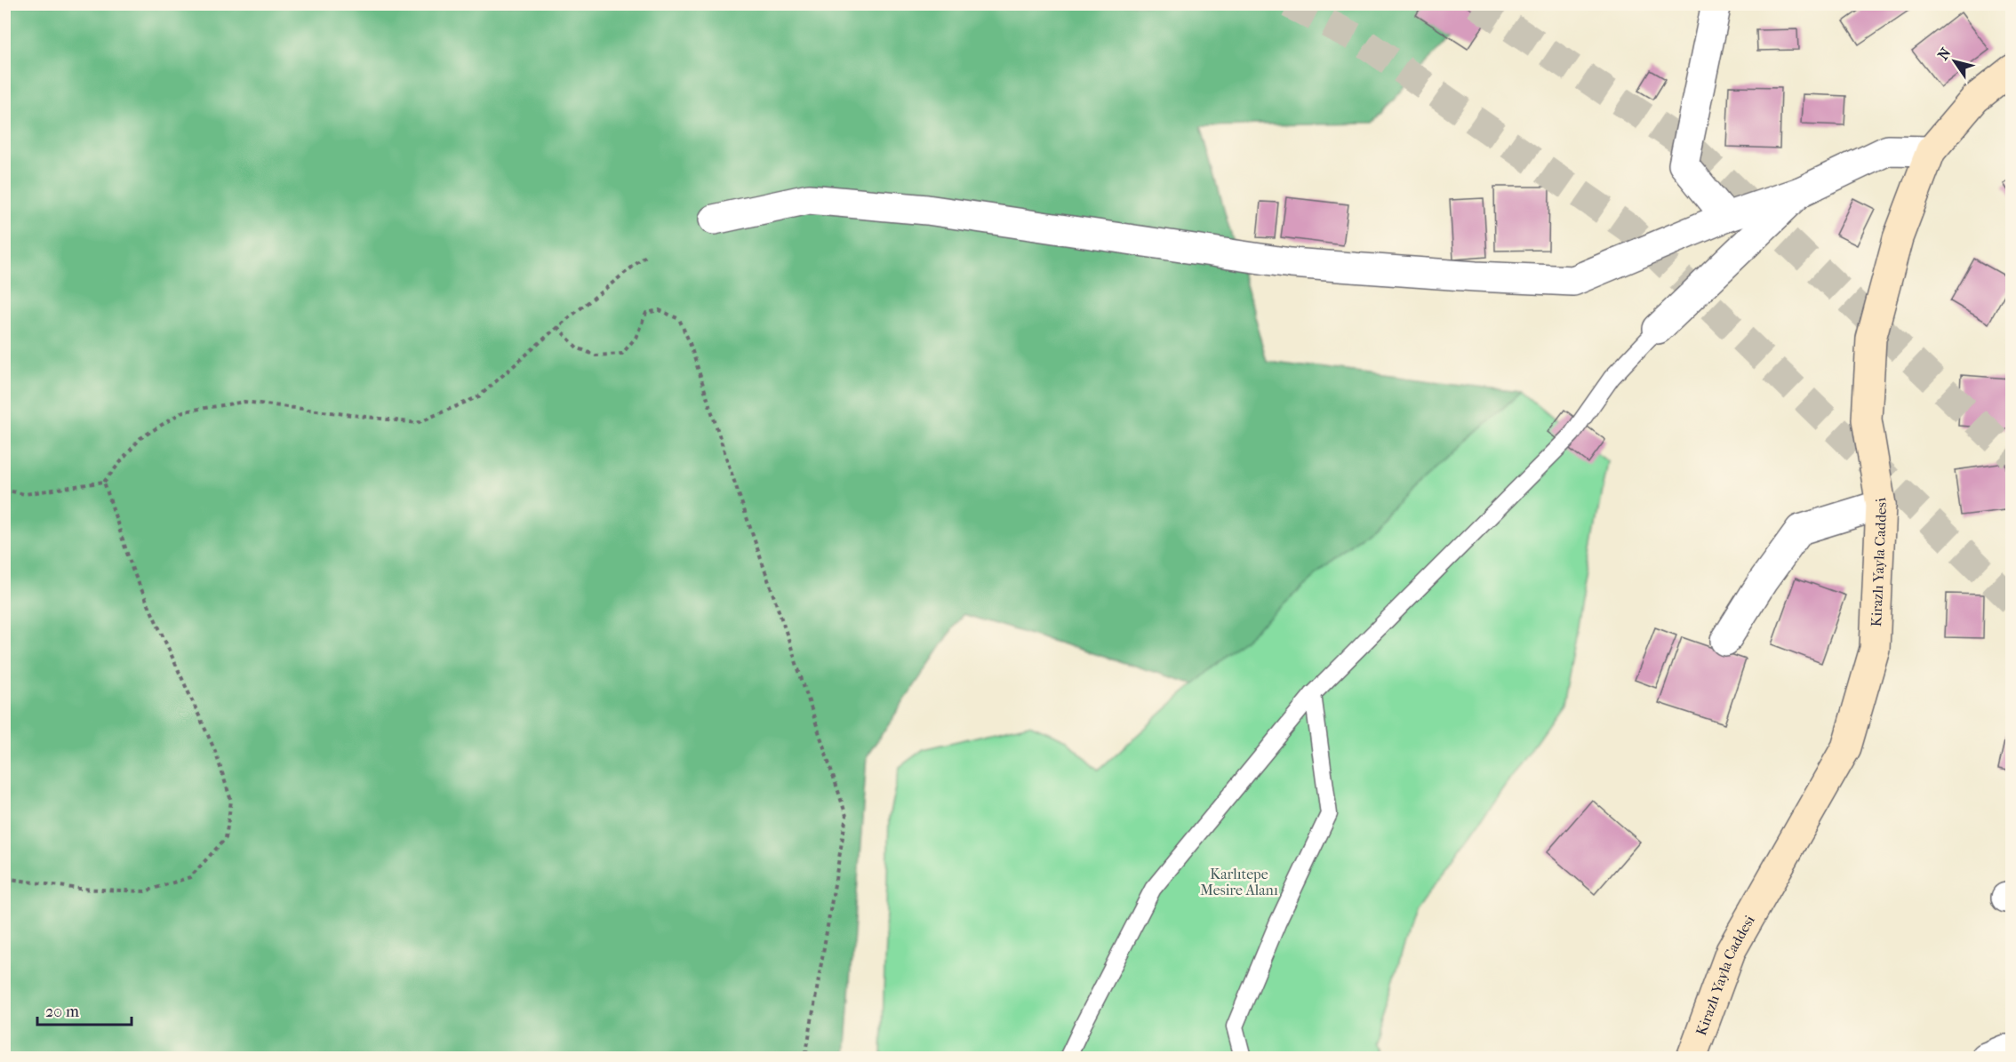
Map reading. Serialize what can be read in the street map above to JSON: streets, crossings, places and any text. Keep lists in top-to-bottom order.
{
  "streets": {
    "main road": ["Kirazlı Yayla Caddesi"]
  },
  "parks": ["Karlıtepe Mesire Alanı"],
  "scale_bar": "20 m",
  "north": "top left"
}
